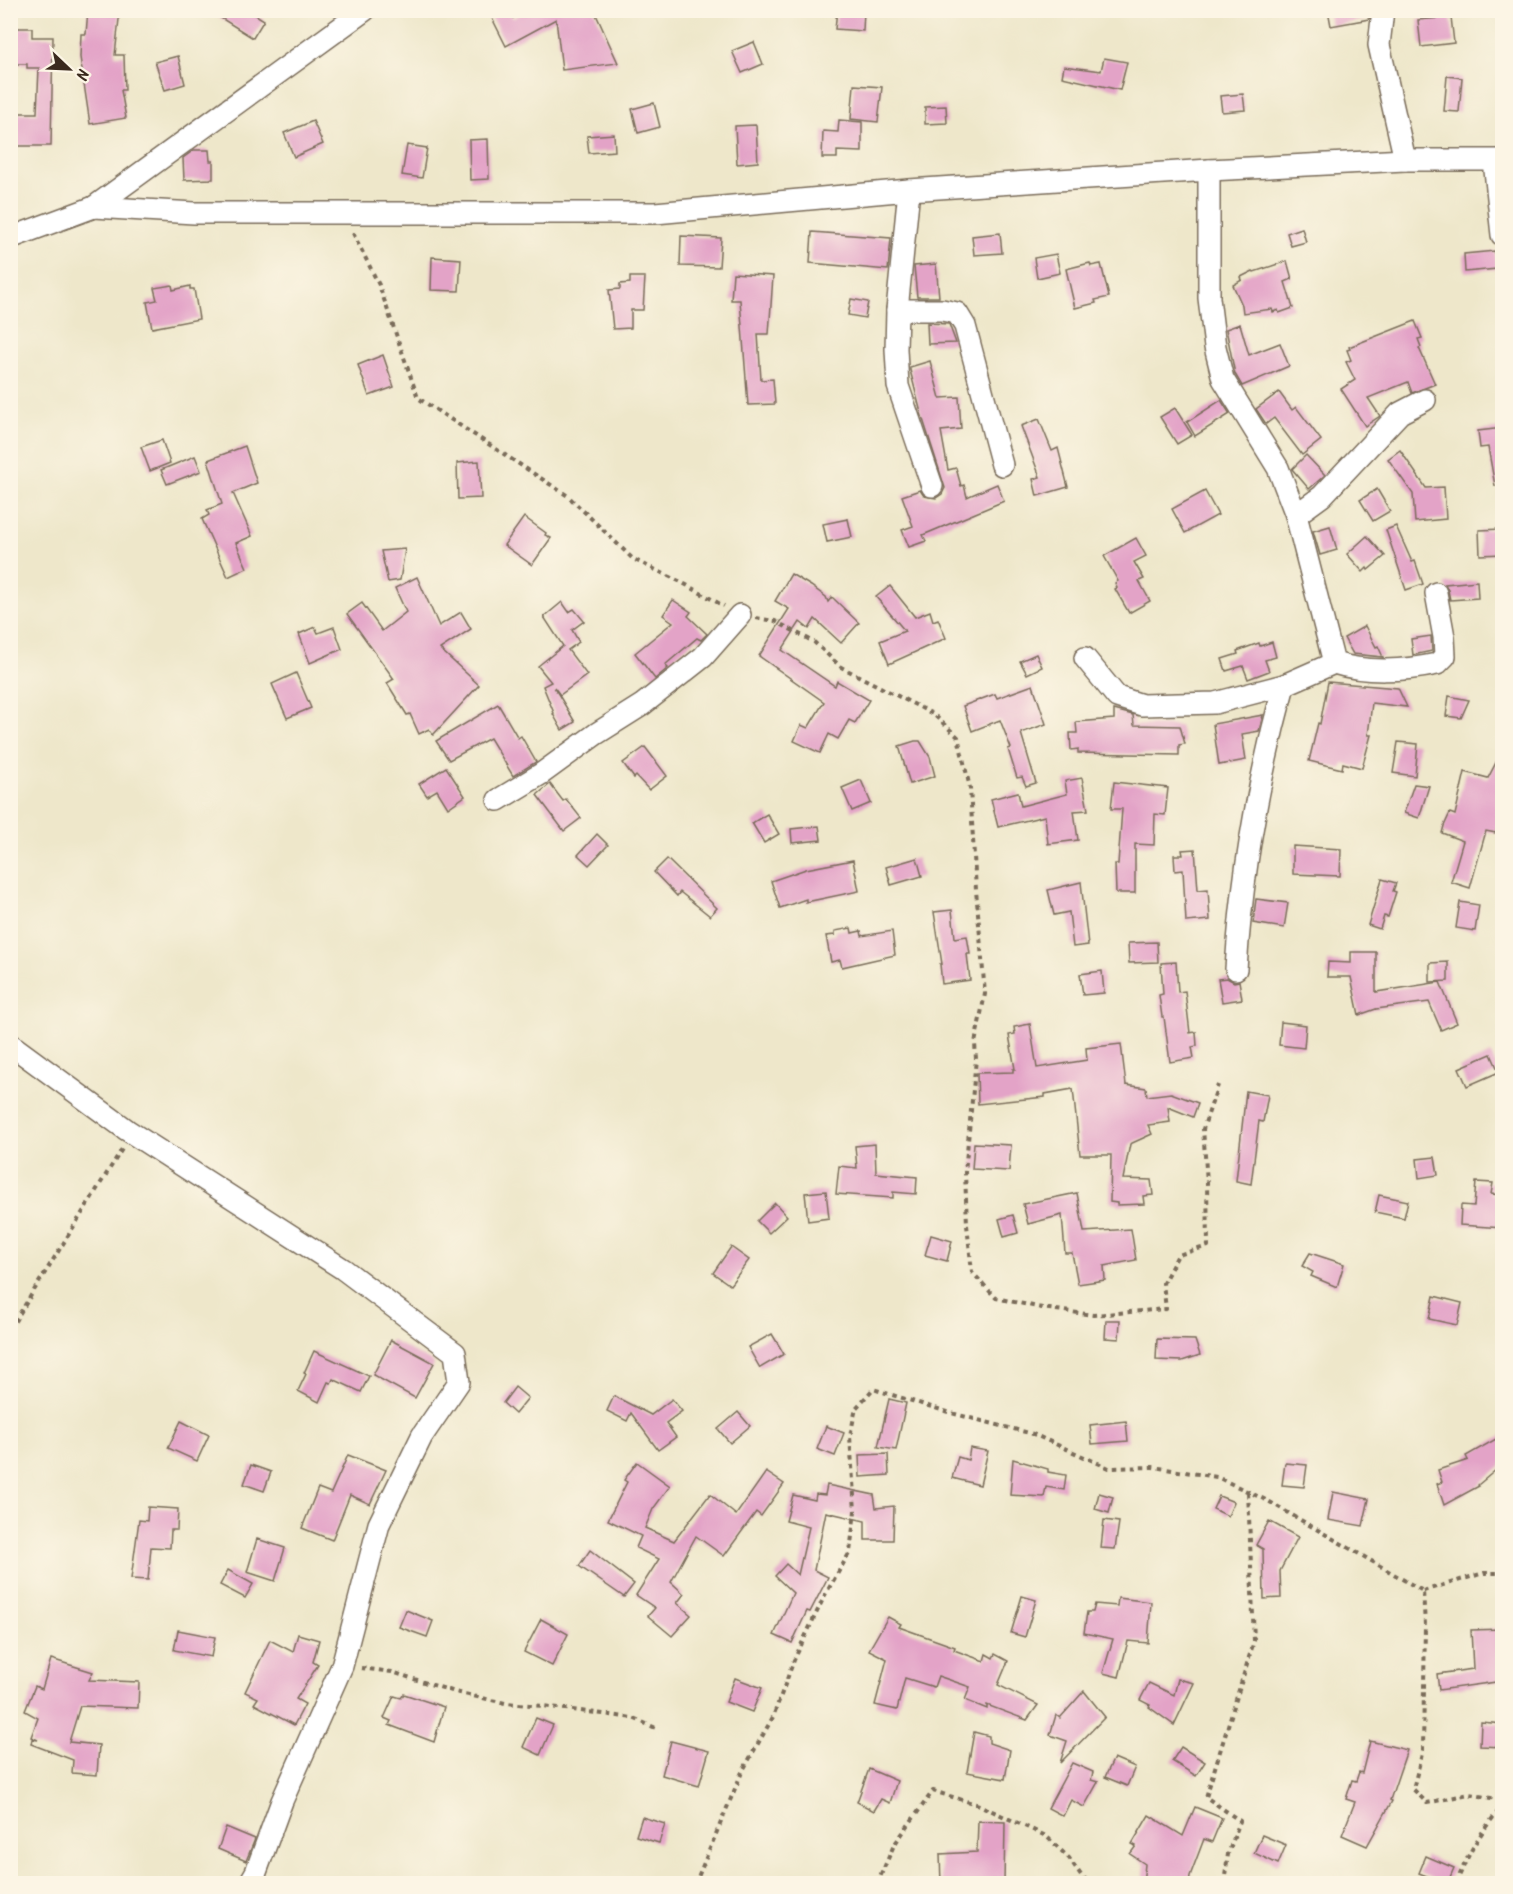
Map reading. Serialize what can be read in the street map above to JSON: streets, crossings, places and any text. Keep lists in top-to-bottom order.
{
  "north": "bottom right"
}
